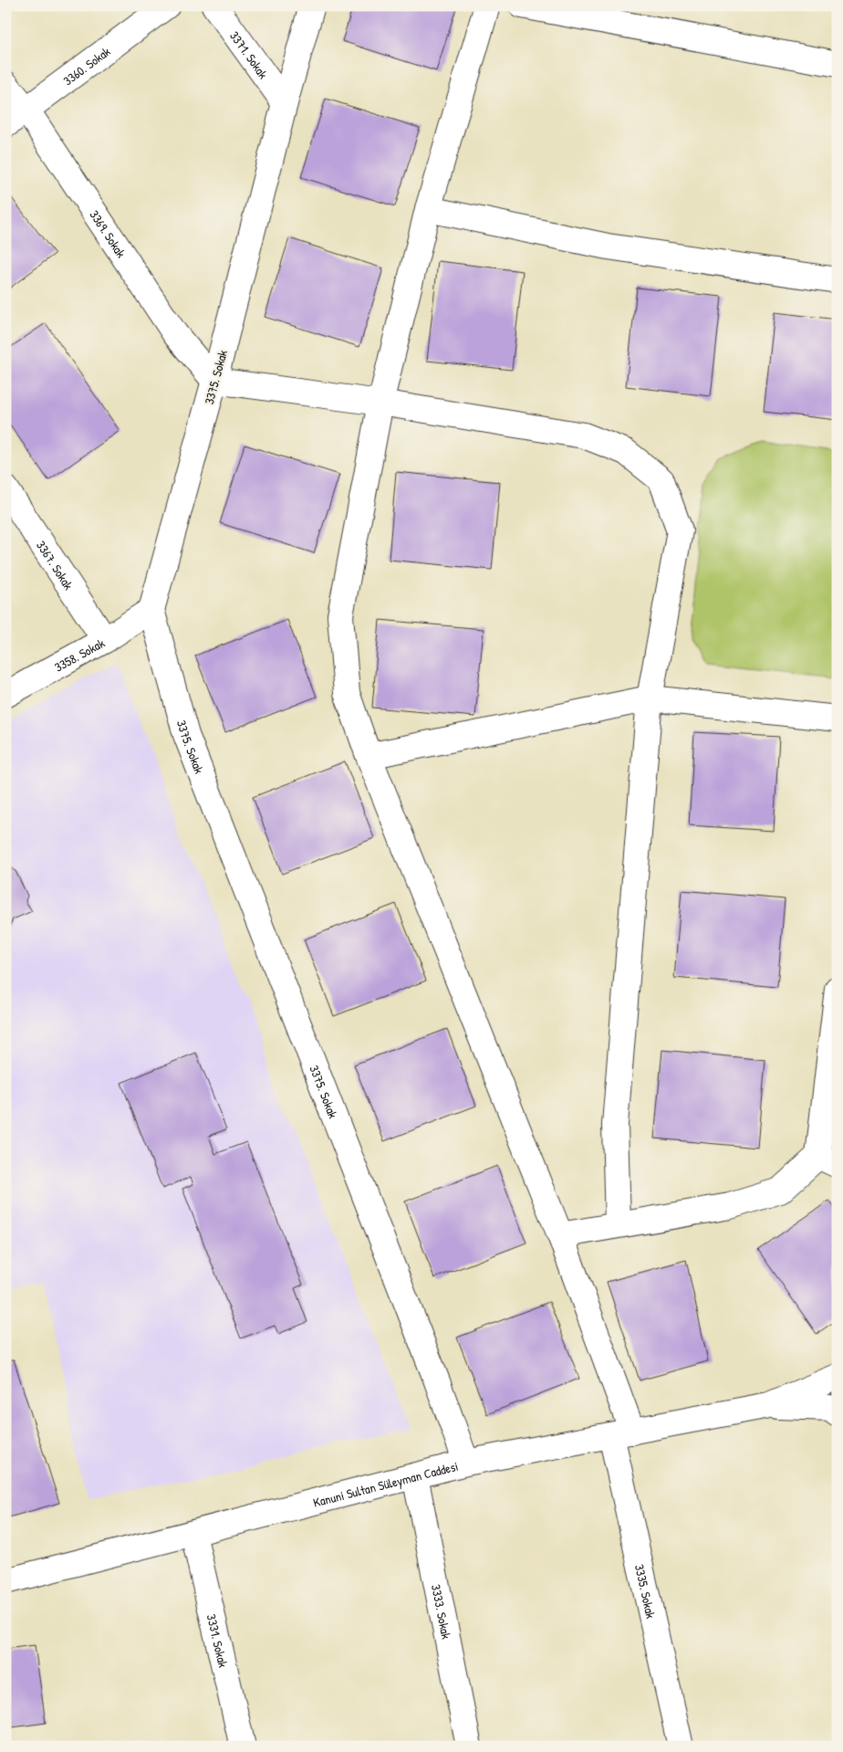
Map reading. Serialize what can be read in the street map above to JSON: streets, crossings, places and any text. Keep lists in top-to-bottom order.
{
  "streets": {
    "street": [
      "3371. Sokak",
      "3360. Sokak",
      "3369. Sokak",
      "3375. Sokak",
      "3367. Sokak",
      "3358. Sokak",
      "Kanuni Sultan Süleyman Caddesi",
      "3335. Sokak",
      "3333. Sokak",
      "3331. Sokak"
    ]
  },
  "crossings": [
    ["3371. Sokak", "3375. Sokak"],
    ["3360. Sokak", "3369. Sokak"],
    ["3369. Sokak", "3375. Sokak"],
    ["3375. Sokak", "3358. Sokak"],
    ["3375. Sokak", "Kanuni Sultan Süleyman Caddesi"],
    ["3367. Sokak", "3358. Sokak"],
    ["Kanuni Sultan Süleyman Caddesi", "3335. Sokak"],
    ["Kanuni Sultan Süleyman Caddesi", "3333. Sokak"],
    ["Kanuni Sultan Süleyman Caddesi", "3331. Sokak"]
  ]
}
